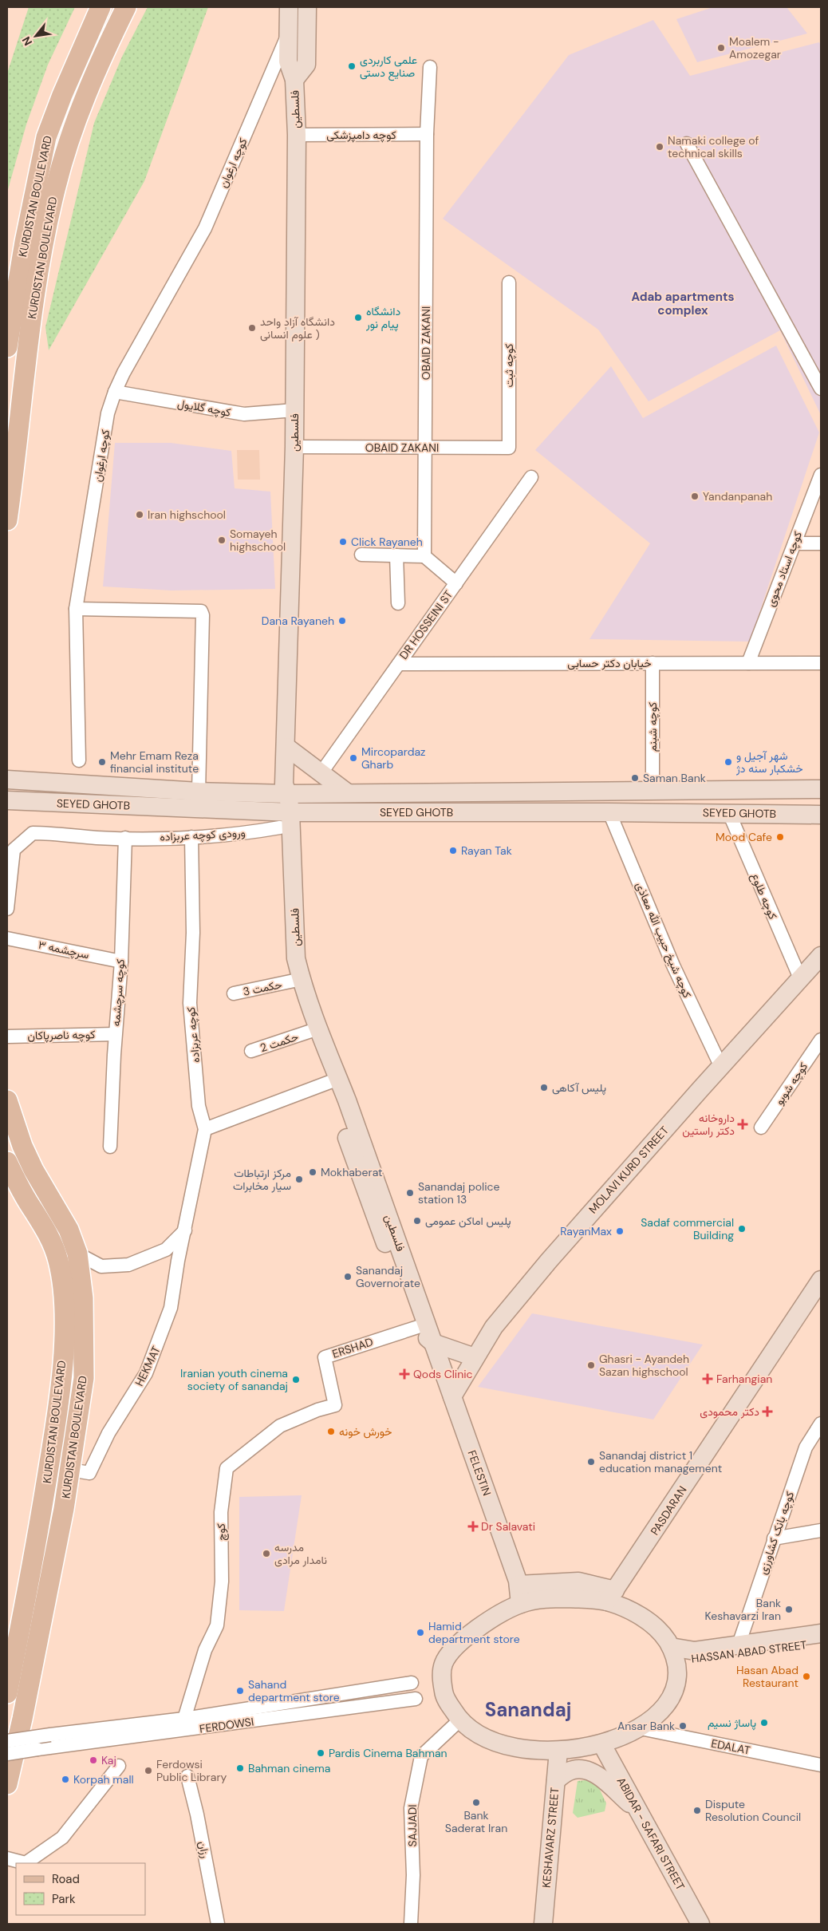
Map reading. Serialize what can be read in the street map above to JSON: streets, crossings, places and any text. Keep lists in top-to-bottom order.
{
  "streets": {
    "main road": [
      "فلسطین",
      "KURDISTAN BOULEVARD",
      "SEYED GHOTB",
      "MOLAVI KURD STREET",
      "FELESTIN",
      "PASDARAN",
      "HASSAN ABAD STREET",
      "ABIDAR - SAFARI STREET",
      "KESHAVARZ STREET"
    ],
    "street": [
      "کوچه دامپزشکی",
      "کوچه ارغوان",
      "OBAID ZAKANI",
      "کوچه گلایول",
      "کوچه استاد محوی",
      "DR HOSSEINI ST",
      "خیابان دکتر حسابی",
      "کوچه شبنم",
      "ورودی کوچه عربزاده",
      "کوچه طلوع",
      "کوچه شیخ حبیب الله معاذی",
      "سرچشمه ۳",
      "حکمت 3",
      "کوچه سرچشمه",
      "کوچه ناصرپاکان",
      "کوچه عربزاده",
      "حکمت 2",
      "کوچه شوبو",
      "ERSHAD",
      "HEKMAT",
      "کوچ",
      "کوچه بانک کشاورزی",
      "FERDOWSI",
      "EDALAT",
      "SAJJADI",
      "رزان"
    ]
  },
  "crossings": [
    ["فلسطین", "کوچه دامپزشکی"],
    ["فلسطین", "کوچه ارغوان"],
    ["فلسطین", "OBAID ZAKANI"],
    ["فلسطین", "کوچه گلایول"],
    ["فلسطین", "SEYED GHOTB"],
    ["فلسطین", "ورودی کوچه عربزاده"],
    ["فلسطین", "حکمت 3"],
    ["فلسطین", "حکمت 2"],
    ["فلسطین", "ERSHAD"],
    ["فلسطین", "FELESTIN"],
    ["کوچه دامپزشکی", "OBAID ZAKANI"],
    ["کوچه ارغوان", "کوچه گلایول"],
    ["KURDISTAN BOULEVARD", "HEKMAT"],
    ["کوچه استاد محوی", "خیابان دکتر حسابی"],
    ["DR HOSSEINI ST", "خیابان دکتر حسابی"],
    ["خیابان دکتر حسابی", "کوچه شبنم"],
    ["کوچه شبنم", "SEYED GHOTB"],
    ["SEYED GHOTB", "ورودی کوچه عربزاده"],
    ["SEYED GHOTB", "کوچه طلوع"],
    ["SEYED GHOTB", "کوچه شیخ حبیب الله معاذی"],
    ["ورودی کوچه عربزاده", "کوچه سرچشمه"],
    ["ورودی کوچه عربزاده", "کوچه عربزاده"],
    ["کوچه طلوع", "MOLAVI KURD STREET"],
    ["کوچه شیخ حبیب الله معاذی", "MOLAVI KURD STREET"],
    ["سرچشمه ۳", "کوچه سرچشمه"],
    ["کوچه سرچشمه", "کوچه ناصرپاکان"],
    ["کوچه عربزاده", "HEKMAT"],
    ["MOLAVI KURD STREET", "FELESTIN"],
    ["ERSHAD", "کوچ"],
    ["کوچ", "FERDOWSI"],
    ["کوچه بانک کشاورزی", "HASSAN ABAD STREET"]
  ],
  "districts": ["Adab apartments complex", "Sanandaj"],
  "places": {
    "other": [
      "Moalem - Amozegar",
      "علمی کاربردی صنایع دستی",
      "Namaki college of technical skills",
      "دانشگاه پیام نور",
      "دانشگاه آزاد واحد علوم انسانی )",
      "Yandanpanah",
      "Iran highschool",
      "Somayeh highschool",
      "Click Rayaneh",
      "Dana Rayaneh",
      "Mircopardaz Gharb",
      "Mehr Emam Reza financial institute",
      "شهر آجیل و خشکبار سنه دژ",
      "Saman Bank",
      "Mood Cafe",
      "Rayan Tak",
      "پلیس آکاهی",
      "Mokhaberat",
      "مرکز ارتباطات سیار مخابرات",
      "Sanandaj police station 13",
      "پلیس اماکن عمومی",
      "Sadaf commercial Building",
      "RayanMax",
      "Sanandaj Governorate",
      "Ghasri - Ayandeh Sazan highschool",
      "Iranian youth cinema society of sanandaj",
      "خورش خونه",
      "Sanandaj district 1 education management",
      "مدرسه نامدار مرادی",
      "Bank Keshavarzi Iran",
      "Hamid department store",
      "Hasan Abad Restaurant",
      "Sahand department store",
      "پاساژ نسیم",
      "Ansar Bank",
      "Pardis Cinema Bahman",
      "Kaj",
      "Bahman cinema",
      "Ferdowsi Public Library",
      "Korpah mall",
      "Bank Saderat Iran",
      "Dispute Resolution Council"
    ],
    "health": [
      "داروخانه دکتر راستین",
      "Qods Clinic",
      "Farhangian",
      "دکتر محمودی",
      "Dr Salavati"
    ]
  },
  "legend": ["Road", "Park"],
  "north": "bottom left"
}
